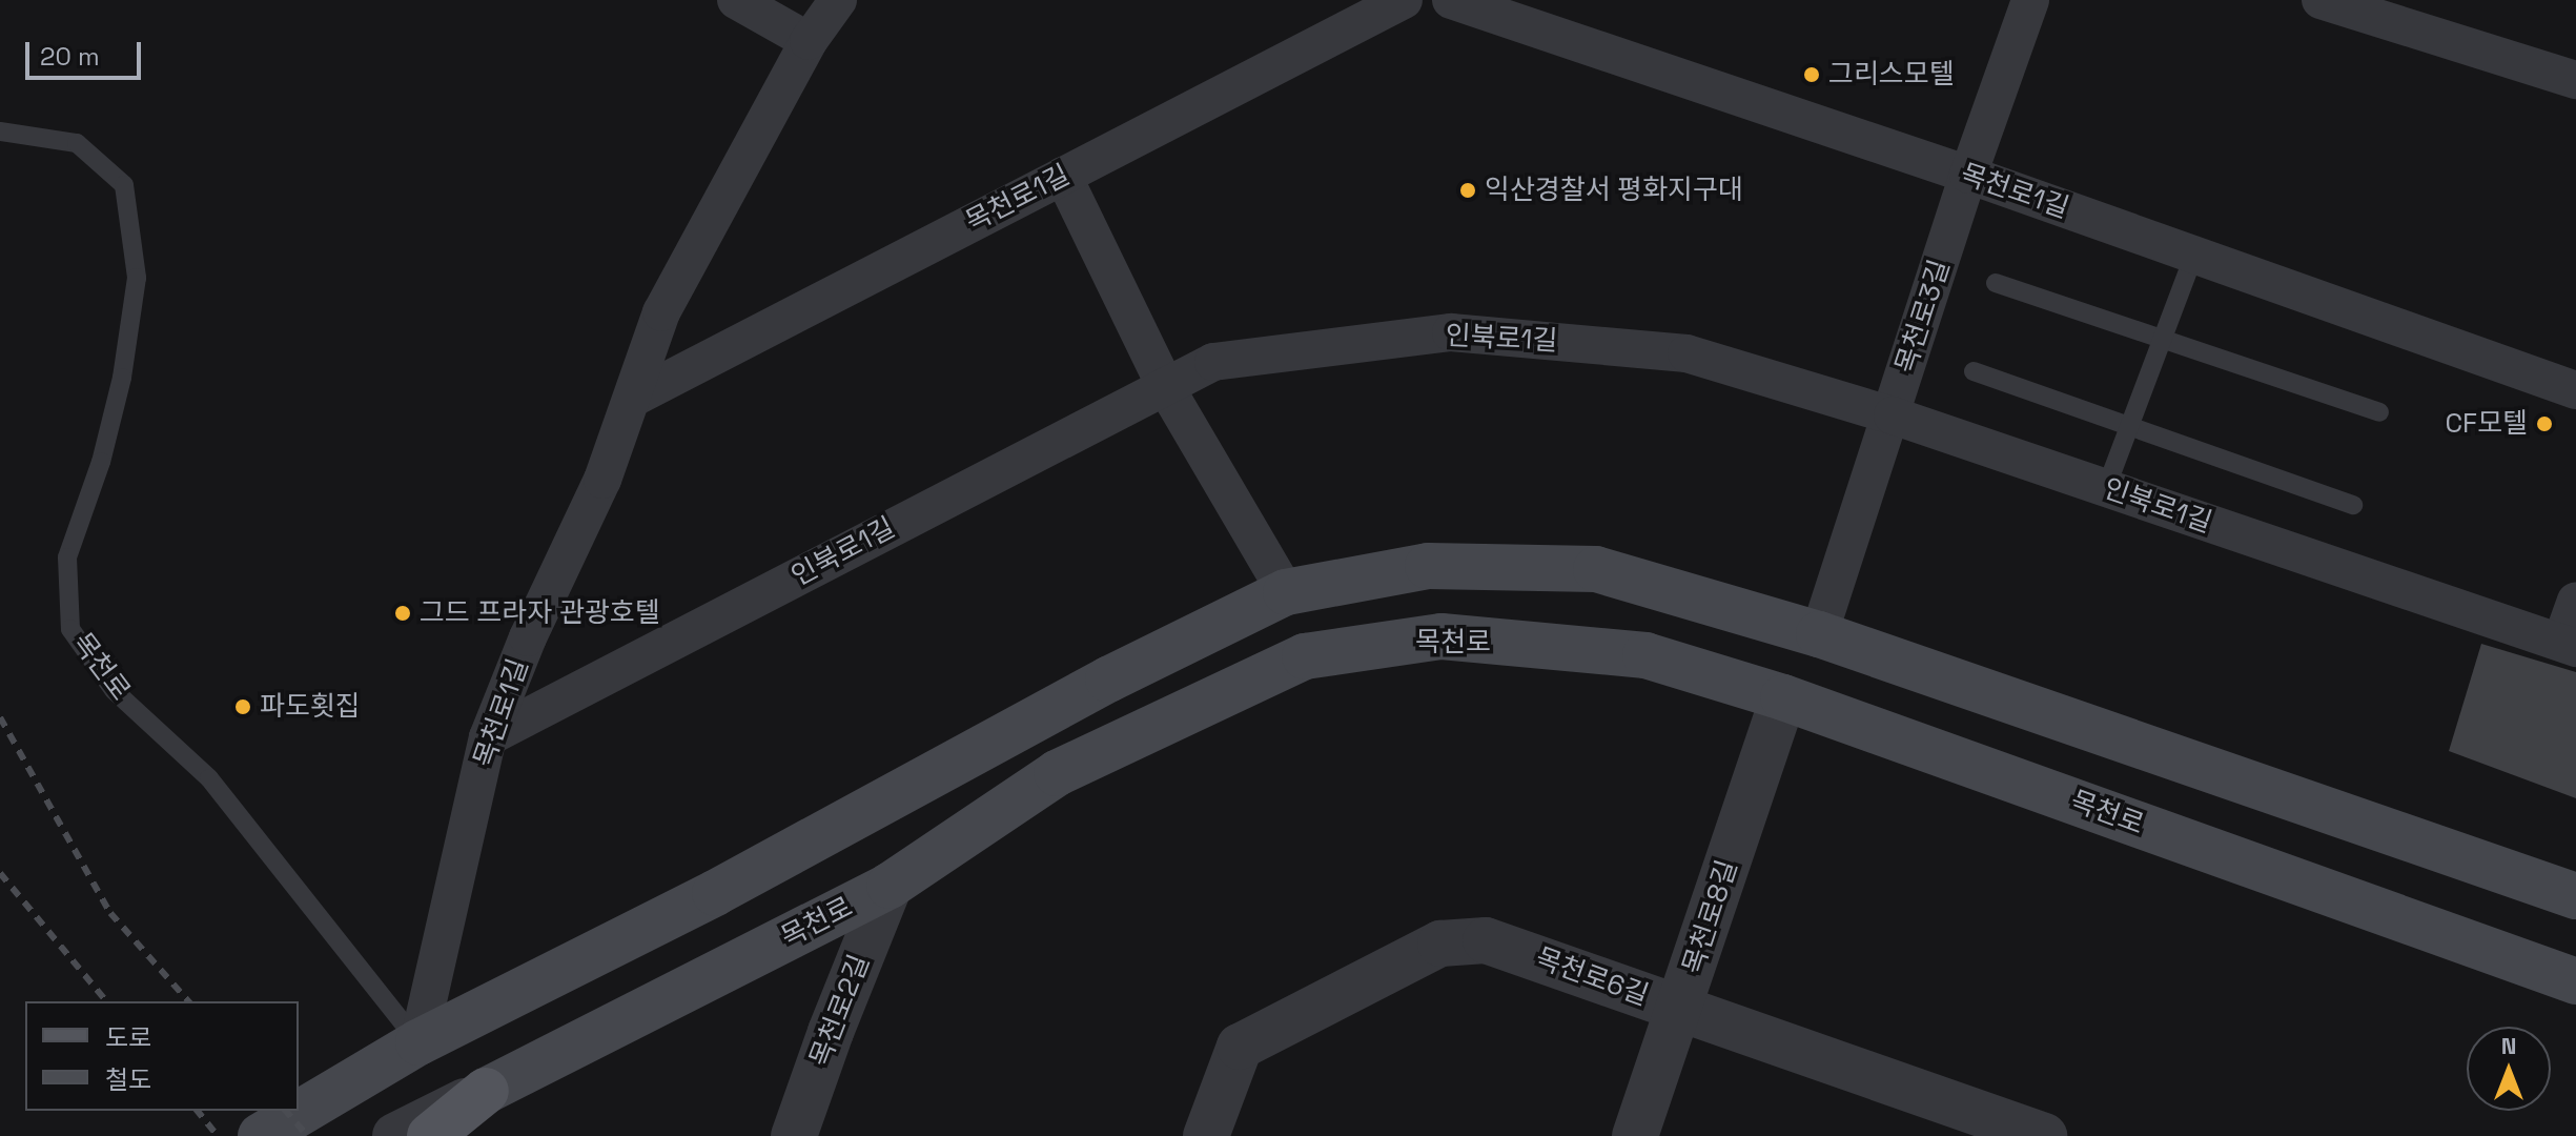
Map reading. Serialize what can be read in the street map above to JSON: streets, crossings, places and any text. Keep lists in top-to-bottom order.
{
  "streets": {
    "main road": ["목천로"],
    "street": [
      "목천로1길",
      "목천로3길",
      "인북로1길",
      "목천로8길",
      "목천로6길",
      "목천로2길"
    ]
  },
  "crossings": [
    ["목천로1길", "목천로3길"],
    ["목천로1길", "인북로1길"],
    ["목천로1길", "목천로"],
    ["목천로3길", "인북로1길"],
    ["목천로", "목천로8길"],
    ["목천로", "목천로2길"],
    ["목천로8길", "목천로6길"]
  ],
  "places": [
    "그리스모텔",
    "익산경찰서 평화지구대",
    "CF모텔",
    "그드 프라자 관광호텔",
    "파도횟집"
  ],
  "legend": ["도로", "철도"],
  "scale_bar": "20 m",
  "north": "top"
}
